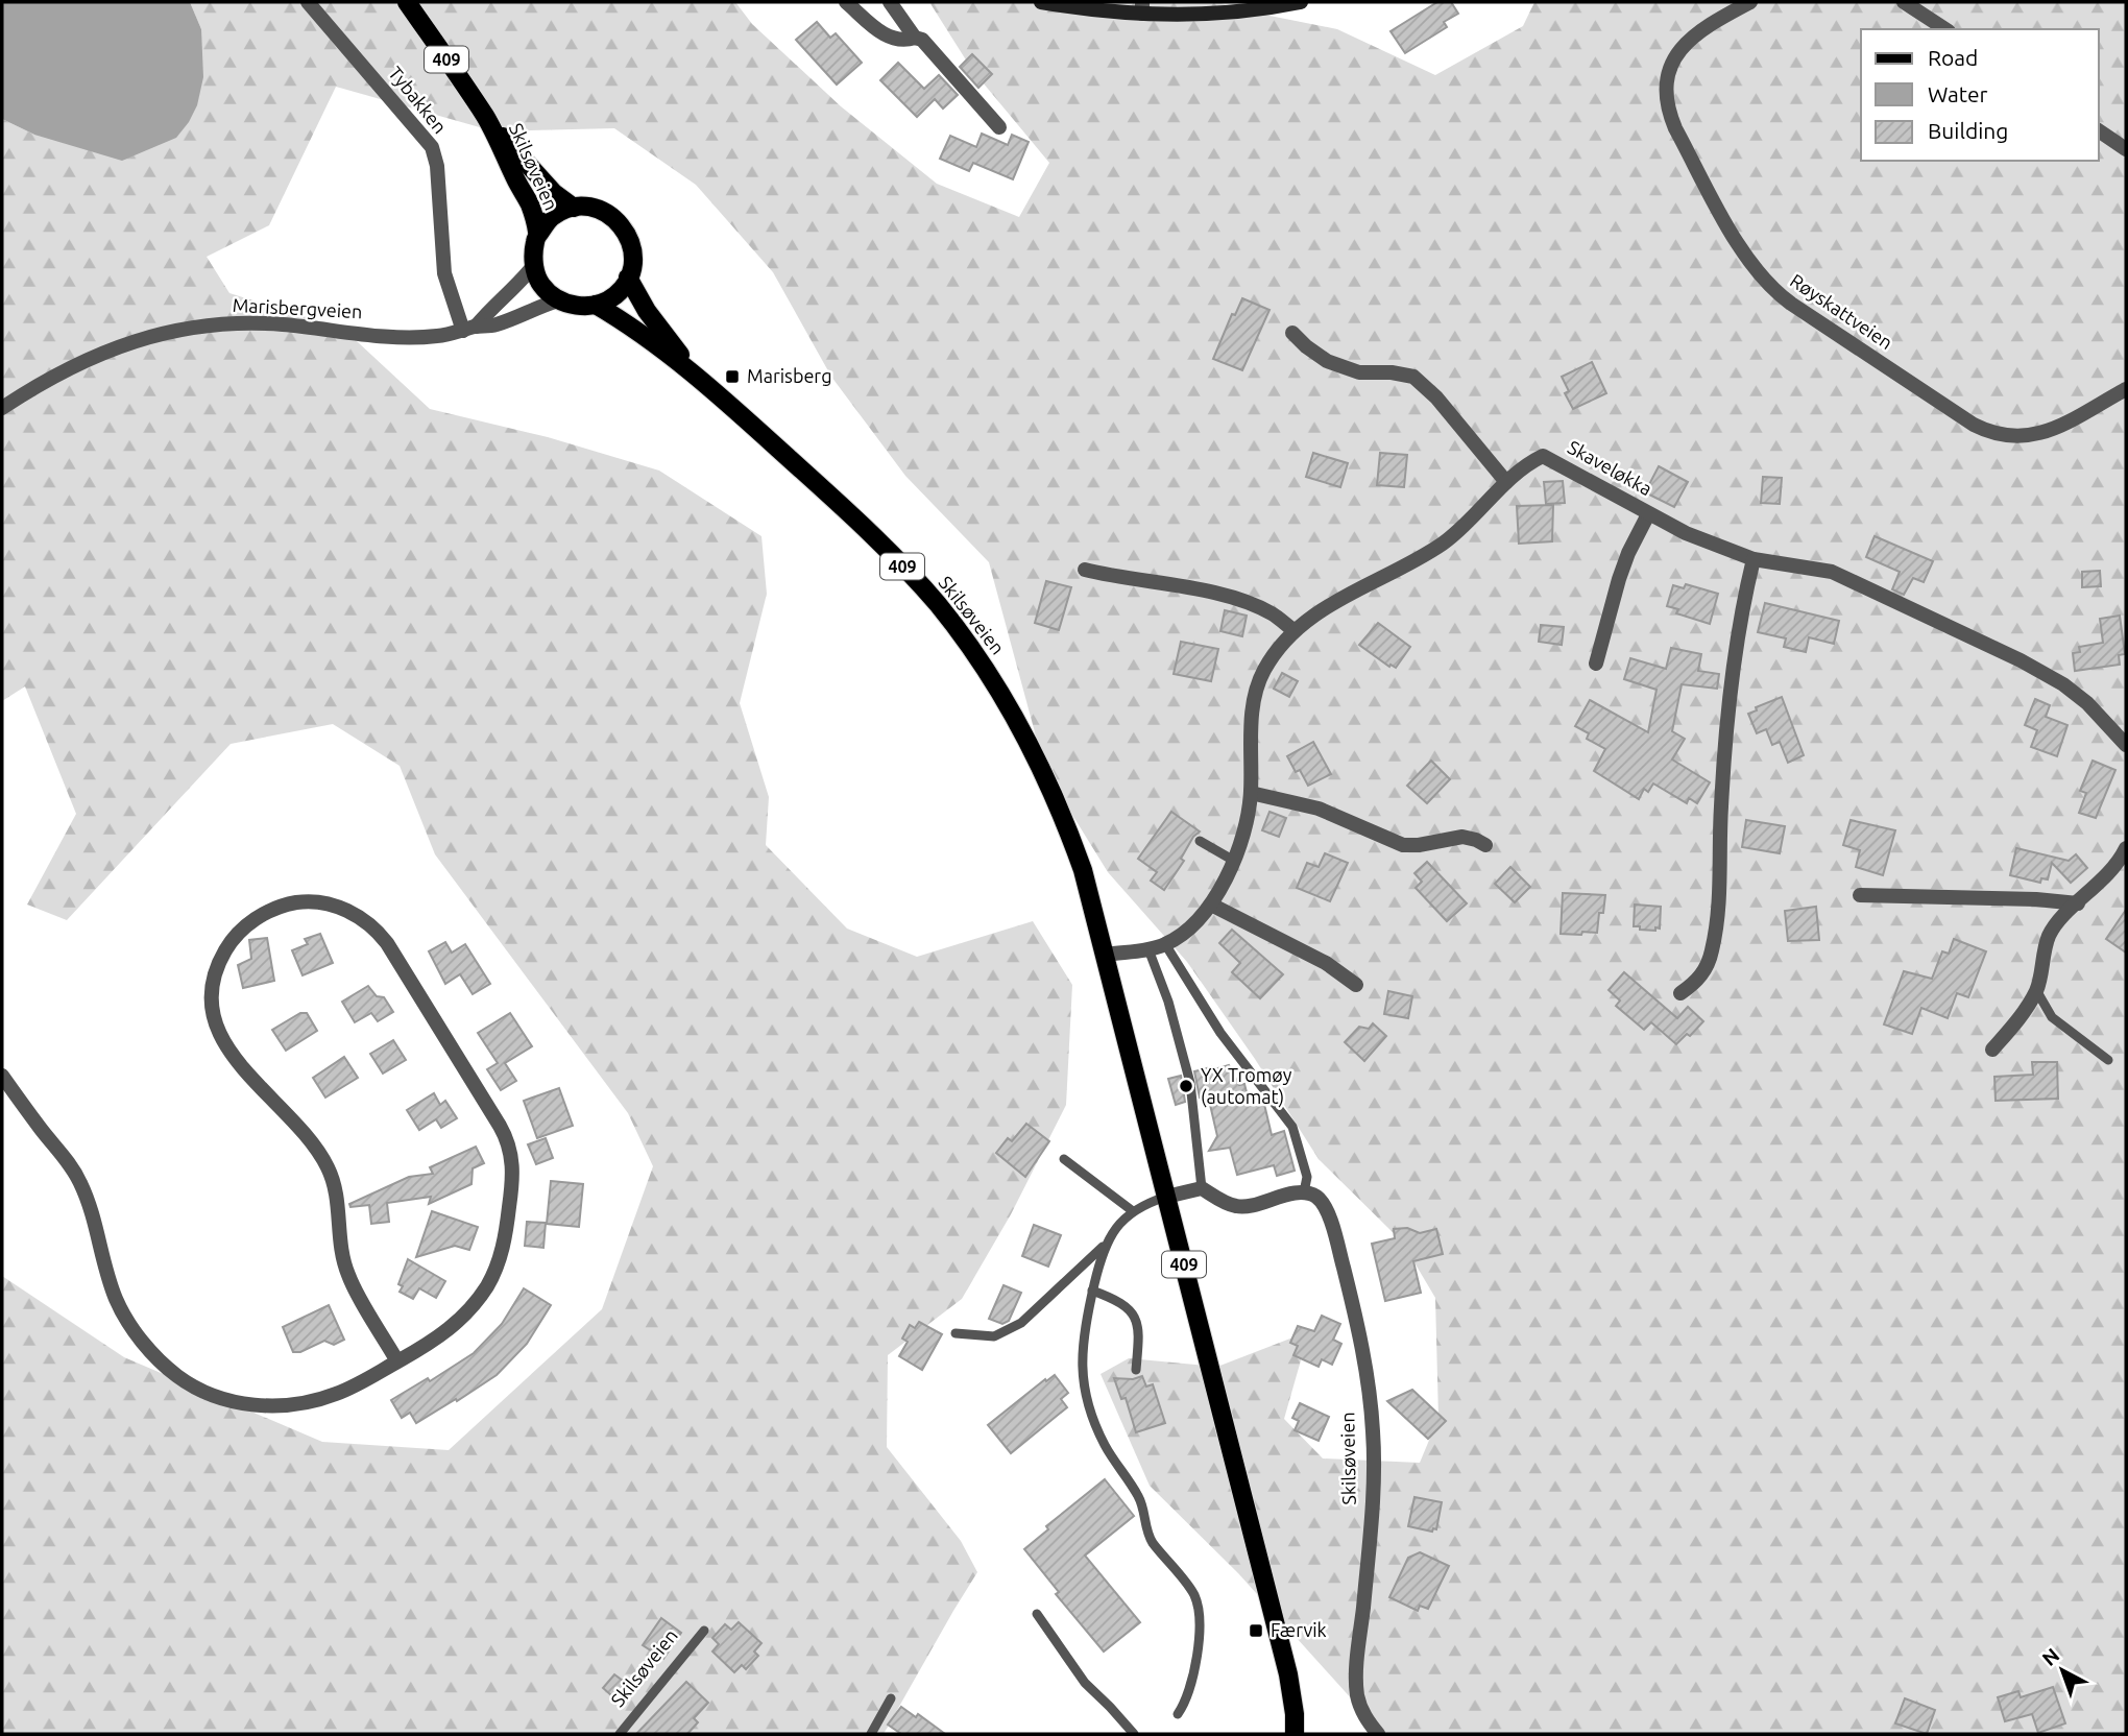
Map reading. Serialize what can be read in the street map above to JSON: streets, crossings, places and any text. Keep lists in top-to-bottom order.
{
  "streets": {
    "main road": ["409", "Skilsøveien"],
    "street": [
      "Tybakken",
      "Marisbergveien",
      "Røyskattveien",
      "Skaveløkka"
    ]
  },
  "crossings": [
    ["Tybakken", "Marisbergveien"],
    ["Skilsøveien", "Marisbergveien"]
  ],
  "places": {
    "transit": ["Marisberg", "Færvik"],
    "other": ["YX Tromøy (automat)"]
  },
  "legend": ["Road", "Water", "Building"],
  "north": "top left"
}
